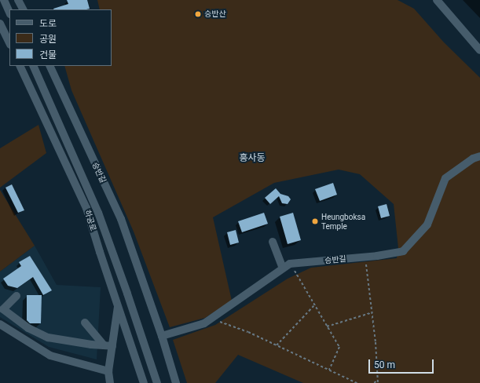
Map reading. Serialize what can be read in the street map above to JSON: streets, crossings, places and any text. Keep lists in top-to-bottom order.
{
  "streets": {
    "street": ["승반길", "하공로"]
  },
  "districts": ["흥사동"],
  "places": ["승반산", "Heungboksa Temple"],
  "legend": ["도로", "공원", "건물"],
  "scale_bar": "50 m"
}
